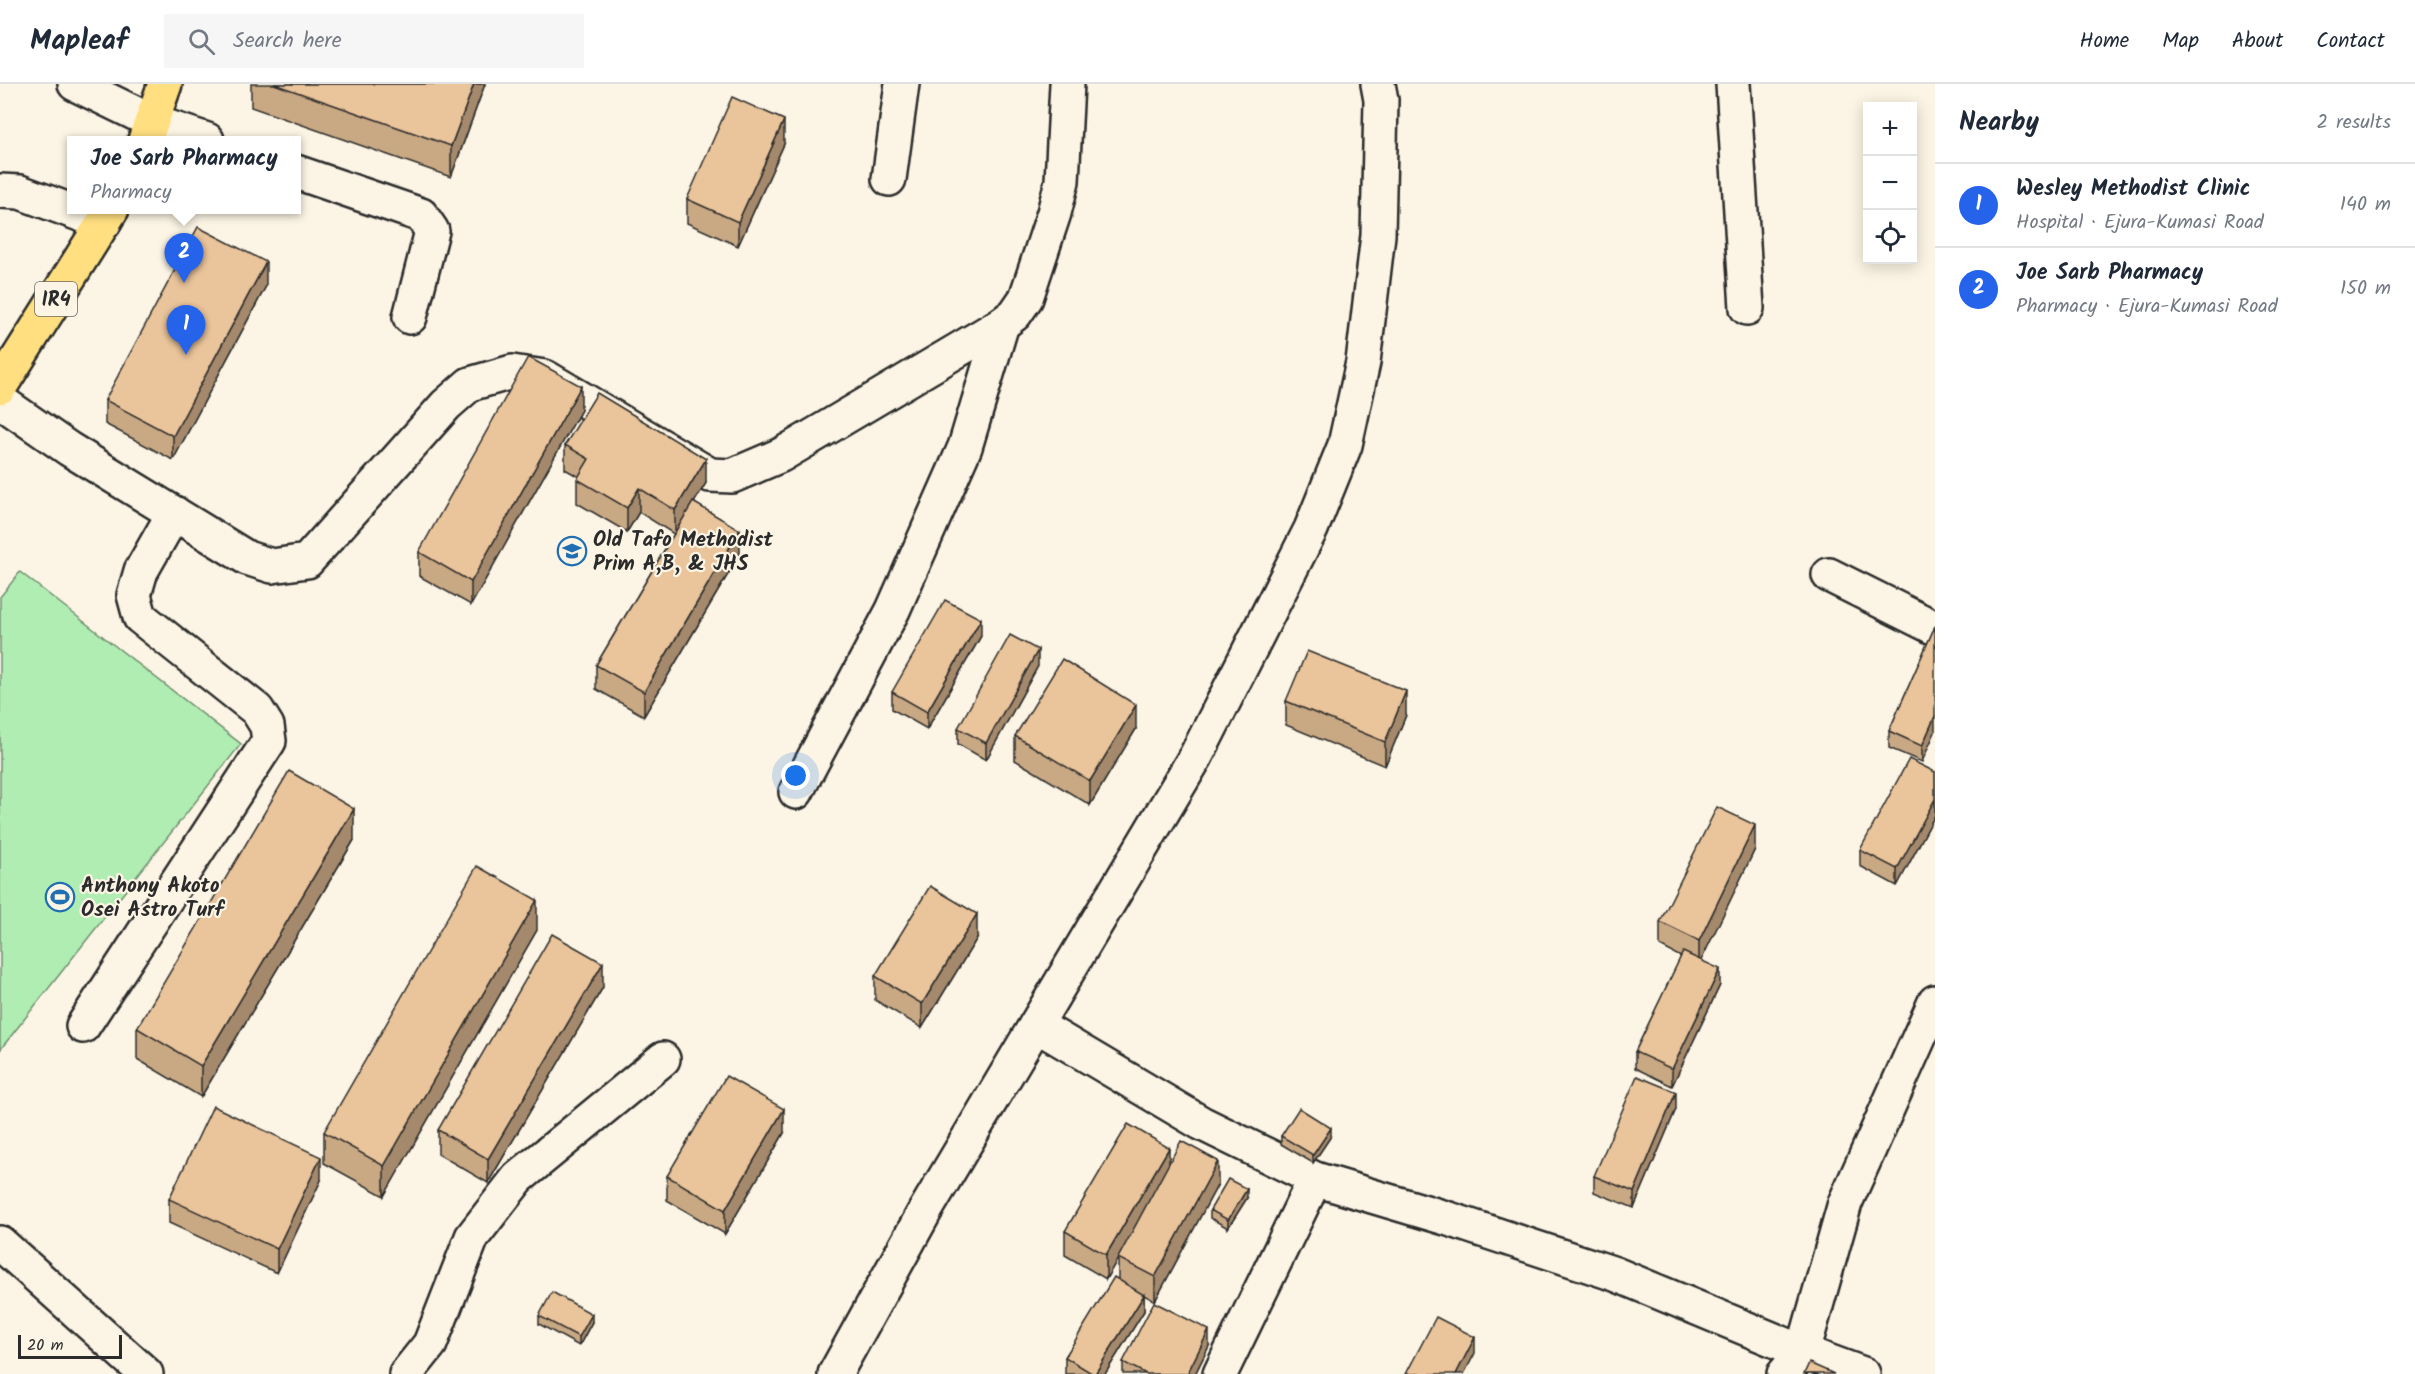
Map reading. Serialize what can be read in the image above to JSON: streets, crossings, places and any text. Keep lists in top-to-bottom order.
{
  "streets": {
    "main road": ["IR4"]
  },
  "places": {
    "school or university": ["Old Tafo Methodist Prim A,B, & JHS"],
    "sports": ["Anthony Akoto Osei Astro Turf"]
  },
  "scale_bar": "20 m",
  "page": {
    "header": "Mapleaf",
    "search": "Search here",
    "nav": [
      "Home",
      "Map",
      "About",
      "Contact"
    ],
    "heading": ["Nearby", "2 results"],
    "map_buttons": ["+", "−"],
    "popup": ["Joe Sarb Pharmacy", "Pharmacy"],
    "list": [
      {
        "mark": "1",
        "name": "Wesley Methodist Clinic",
        "note": "Hospital · Ejura-Kumasi Road",
        "value": "140 m"
      },
      {
        "mark": "2",
        "name": "Joe Sarb Pharmacy",
        "note": "Pharmacy · Ejura-Kumasi Road",
        "value": "150 m"
      }
    ],
    "pins": ["2", "1"],
    "scale": "20 m"
  }
}
